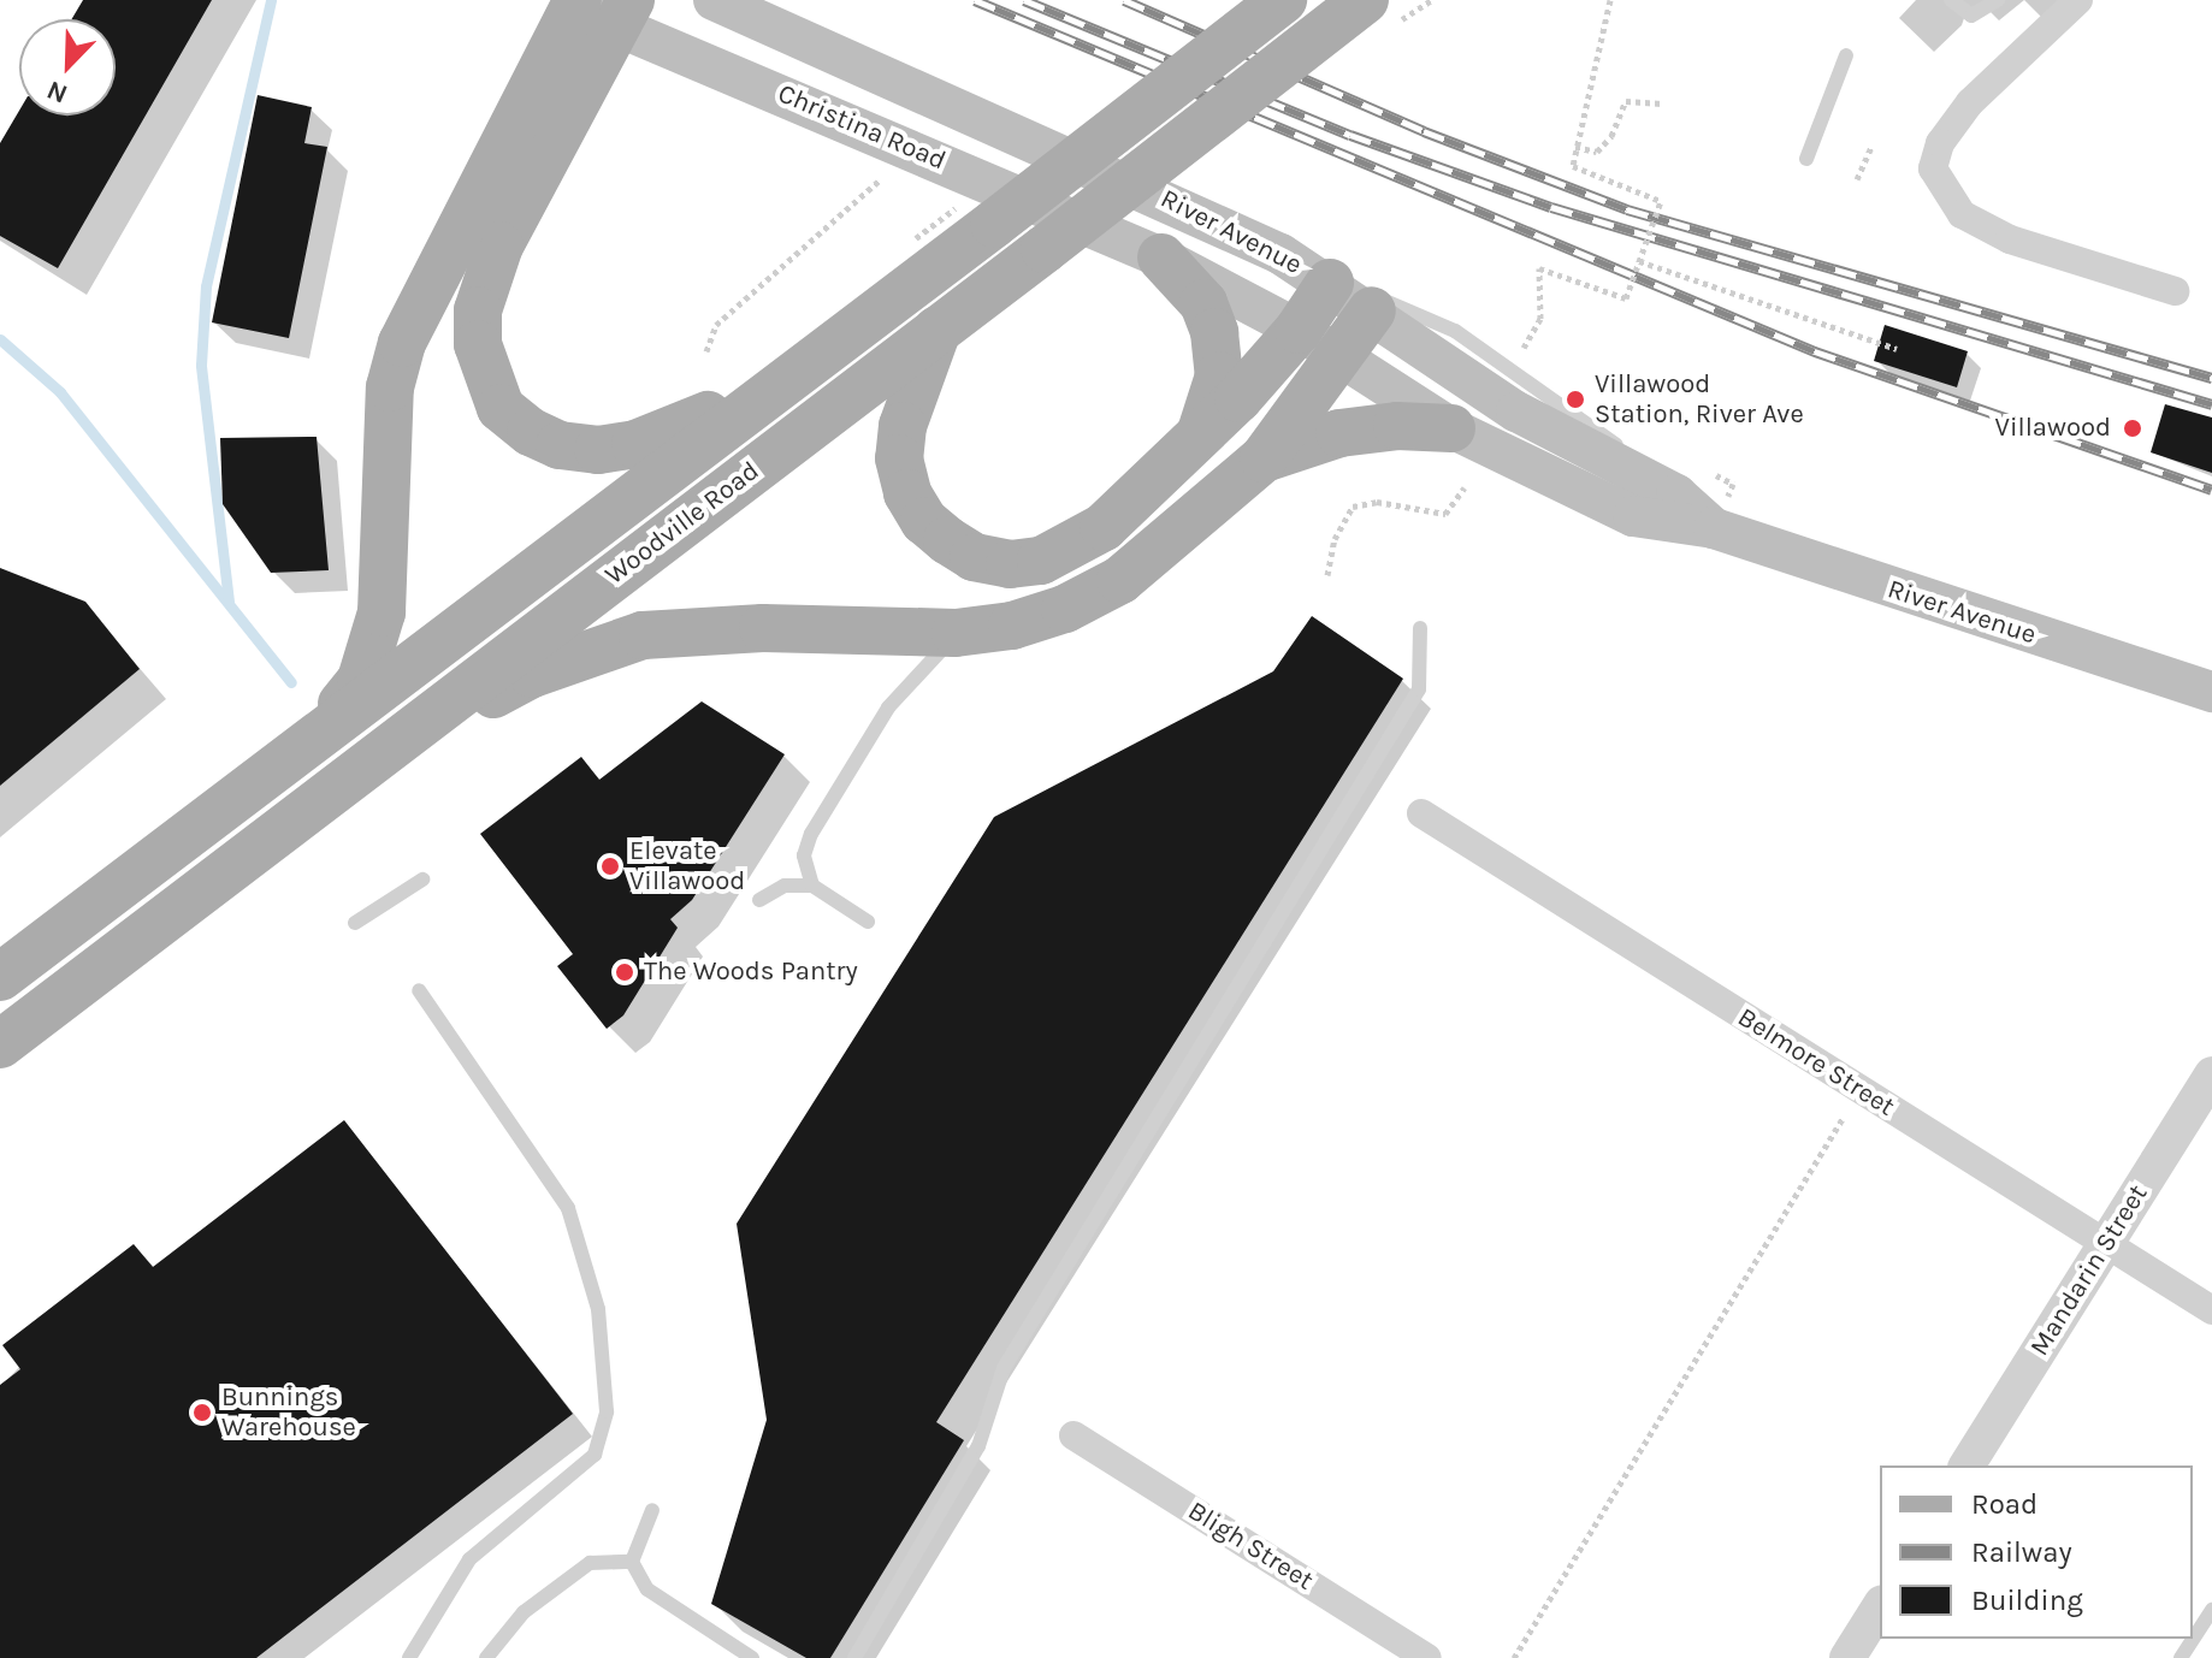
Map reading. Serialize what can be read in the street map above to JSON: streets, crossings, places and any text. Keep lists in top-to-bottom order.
{
  "streets": {
    "main road": ["Christina Road", "River Avenue", "Woodville Road"],
    "street": ["Belmore Street", "Mandarin Street", "Bligh Street"]
  },
  "crossings": [
    ["Christina Road", "River Avenue"],
    ["Belmore Street", "Mandarin Street"]
  ],
  "places": [
    "Villawood Station, River Ave",
    "Villawood",
    "Elevate Villawood",
    "The Woods Pantry",
    "Bunnings Warehouse"
  ],
  "legend": ["Road", "Railway", "Building"],
  "north": "bottom left"
}
